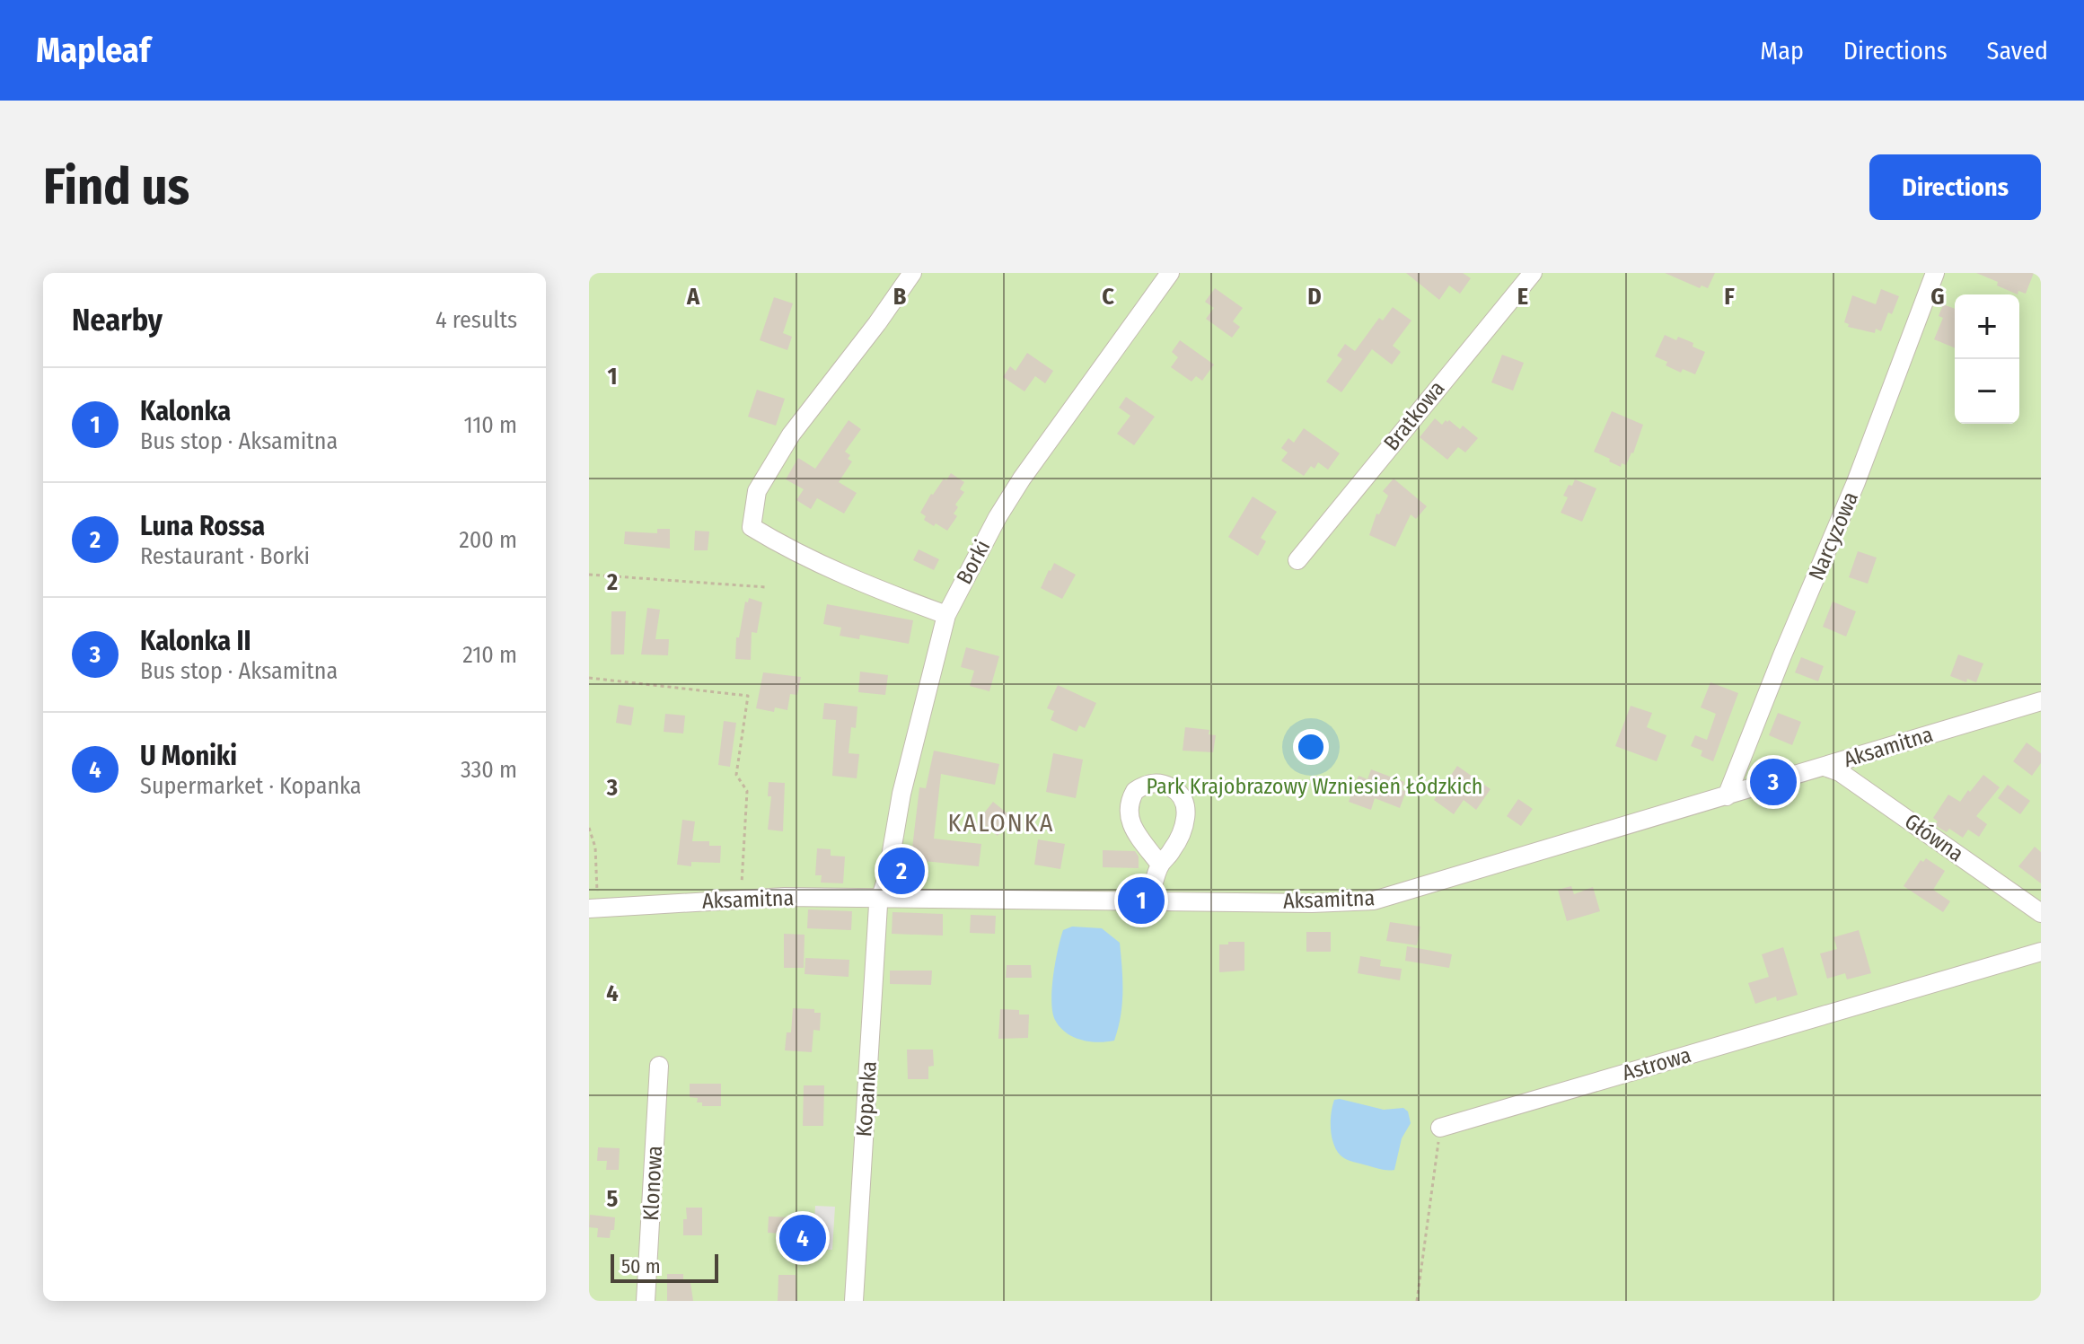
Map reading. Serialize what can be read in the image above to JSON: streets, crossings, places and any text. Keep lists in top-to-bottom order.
{
  "streets": {
    "street": [
      "Bratkowa",
      "Narcyzowa",
      "Borki",
      "Aksamitna",
      "Główna",
      "Astrowa",
      "Kopanka",
      "Klonowa"
    ]
  },
  "crossings": [
    ["Narcyzowa", "Aksamitna"],
    ["Borki", "Aksamitna"],
    ["Borki", "Kopanka"],
    ["Aksamitna", "Główna"],
    ["Aksamitna", "Kopanka"]
  ],
  "districts": ["KALONKA"],
  "parks": ["Park Krajobrazowy Wzniesień Łódzkich"],
  "scale_bar": "50 m",
  "page": {
    "header": "Mapleaf",
    "nav": ["Map", "Directions", "Saved"],
    "buttons": "Directions",
    "title": "Find us",
    "heading": ["Nearby", "4 results"],
    "map_buttons": ["+", "−"],
    "list": [
      {
        "mark": "1",
        "name": "Kalonka",
        "note": "Bus stop · Aksamitna",
        "value": "110 m"
      },
      {
        "mark": "2",
        "name": "Luna Rossa",
        "note": "Restaurant · Borki",
        "value": "200 m"
      },
      {
        "mark": "3",
        "name": "Kalonka II",
        "note": "Bus stop · Aksamitna",
        "value": "210 m"
      },
      {
        "mark": "4",
        "name": "U Moniki",
        "note": "Supermarket · Kopanka",
        "value": "330 m"
      }
    ],
    "pins": [
      "3",
      "2",
      "1",
      "4"
    ],
    "scale": "50 m"
  },
  "grid": {
    "columns": [
      "A",
      "B",
      "C",
      "D",
      "E",
      "F",
      "G"
    ],
    "rows": [
      "1",
      "2",
      "3",
      "4",
      "5"
    ]
  }
}
